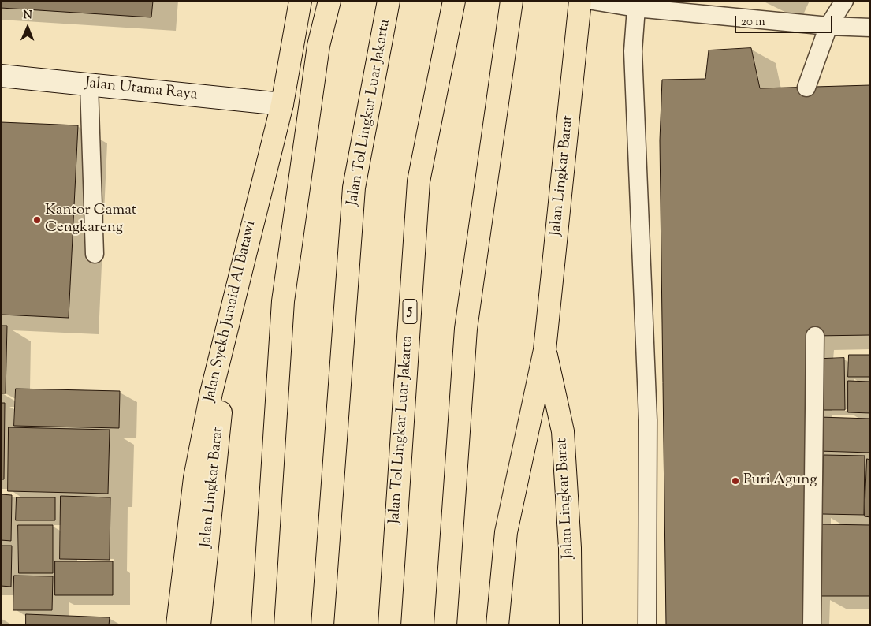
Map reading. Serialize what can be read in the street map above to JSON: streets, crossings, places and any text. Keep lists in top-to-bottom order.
{
  "streets": {
    "main road": [
      "Jalan Utama Raya",
      "Jalan Tol Lingkar Luar Jakarta",
      "Jalan Lingkar Barat",
      "Jalan Syekh Junaid Al Batawi",
      "5"
    ]
  },
  "crossings": [
    ["Jalan Utama Raya", "Jalan Syekh Junaid Al Batawi"],
    ["Jalan Lingkar Barat", "Jalan Syekh Junaid Al Batawi"]
  ],
  "places": ["Kantor Camat Cengkareng", "Puri Agung"],
  "scale_bar": "20 m",
  "north": "top"
}
